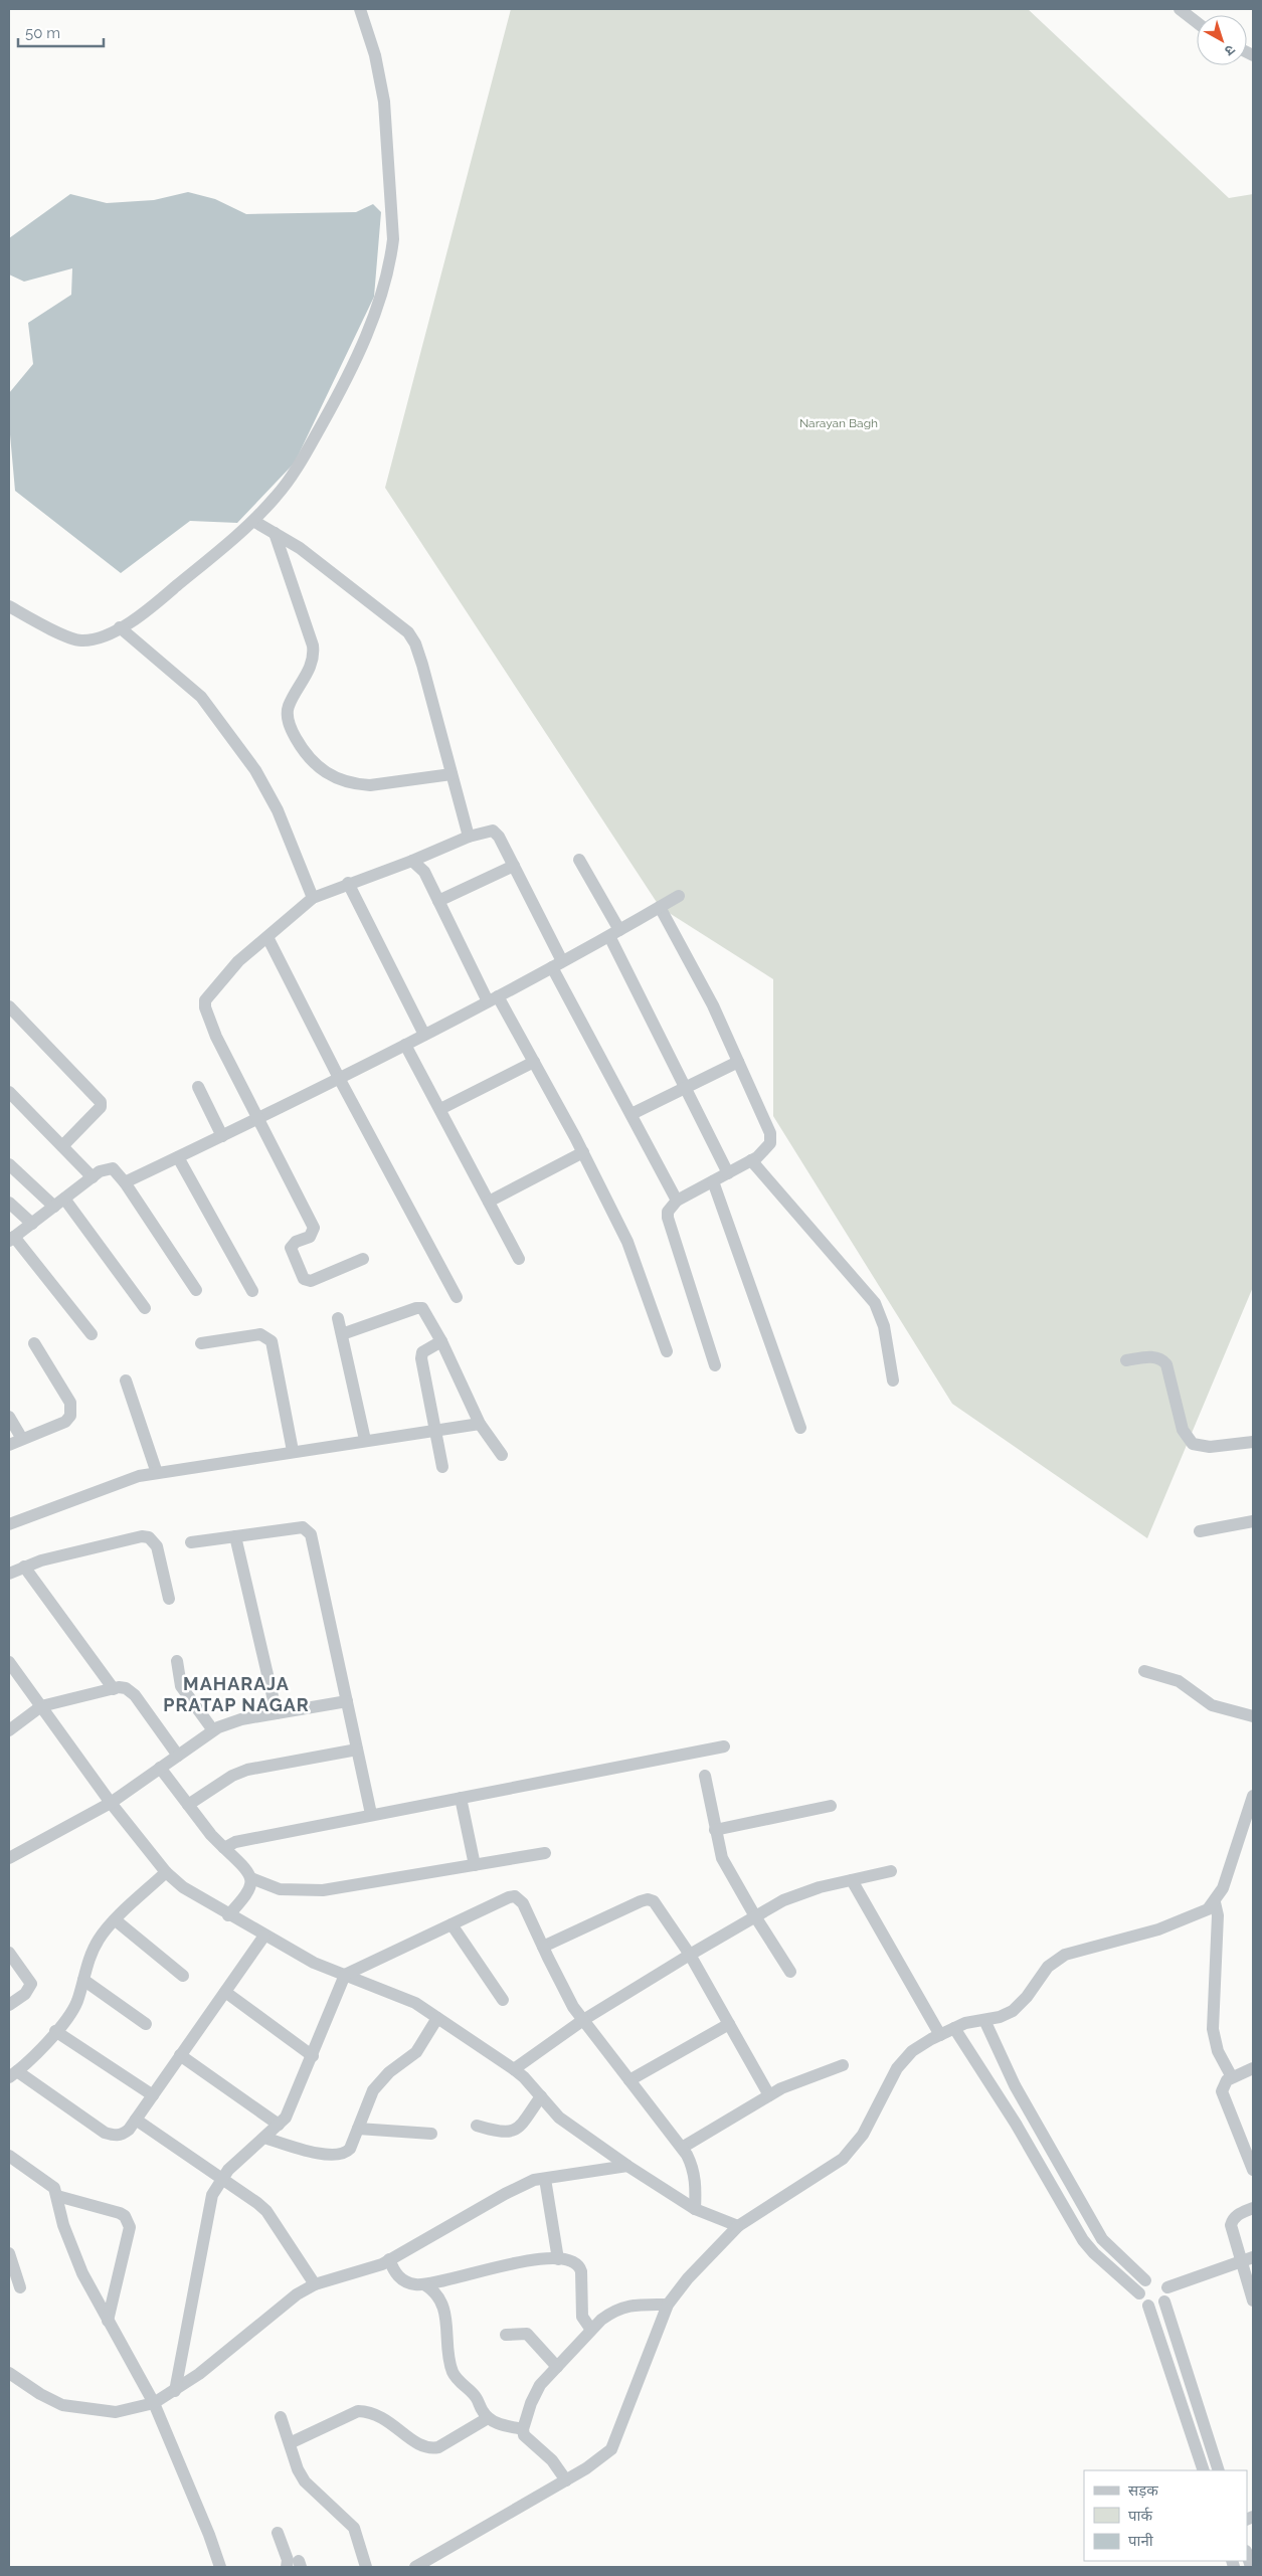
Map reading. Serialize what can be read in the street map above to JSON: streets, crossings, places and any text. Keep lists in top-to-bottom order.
{
  "districts": ["MAHARAJA PRATAP NAGAR"],
  "parks": ["Narayan Bagh"],
  "legend": ["सड़क", "पार्क", "पानी"],
  "scale_bar": "50 m",
  "north": "bottom right"
}
